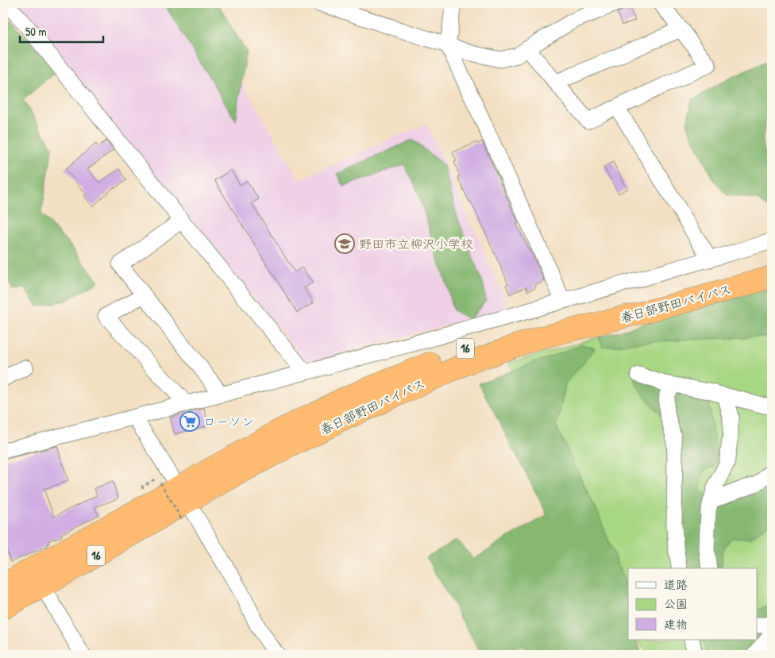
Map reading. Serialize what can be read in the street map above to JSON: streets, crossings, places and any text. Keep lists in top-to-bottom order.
{
  "streets": {
    "highway": ["春日部野田バイパス", "16"]
  },
  "places": {
    "school or university": ["野田市立柳沢小学校"],
    "supermarket": ["ローソン"]
  },
  "legend": ["道路", "公園", "建物"],
  "scale_bar": "50 m"
}
